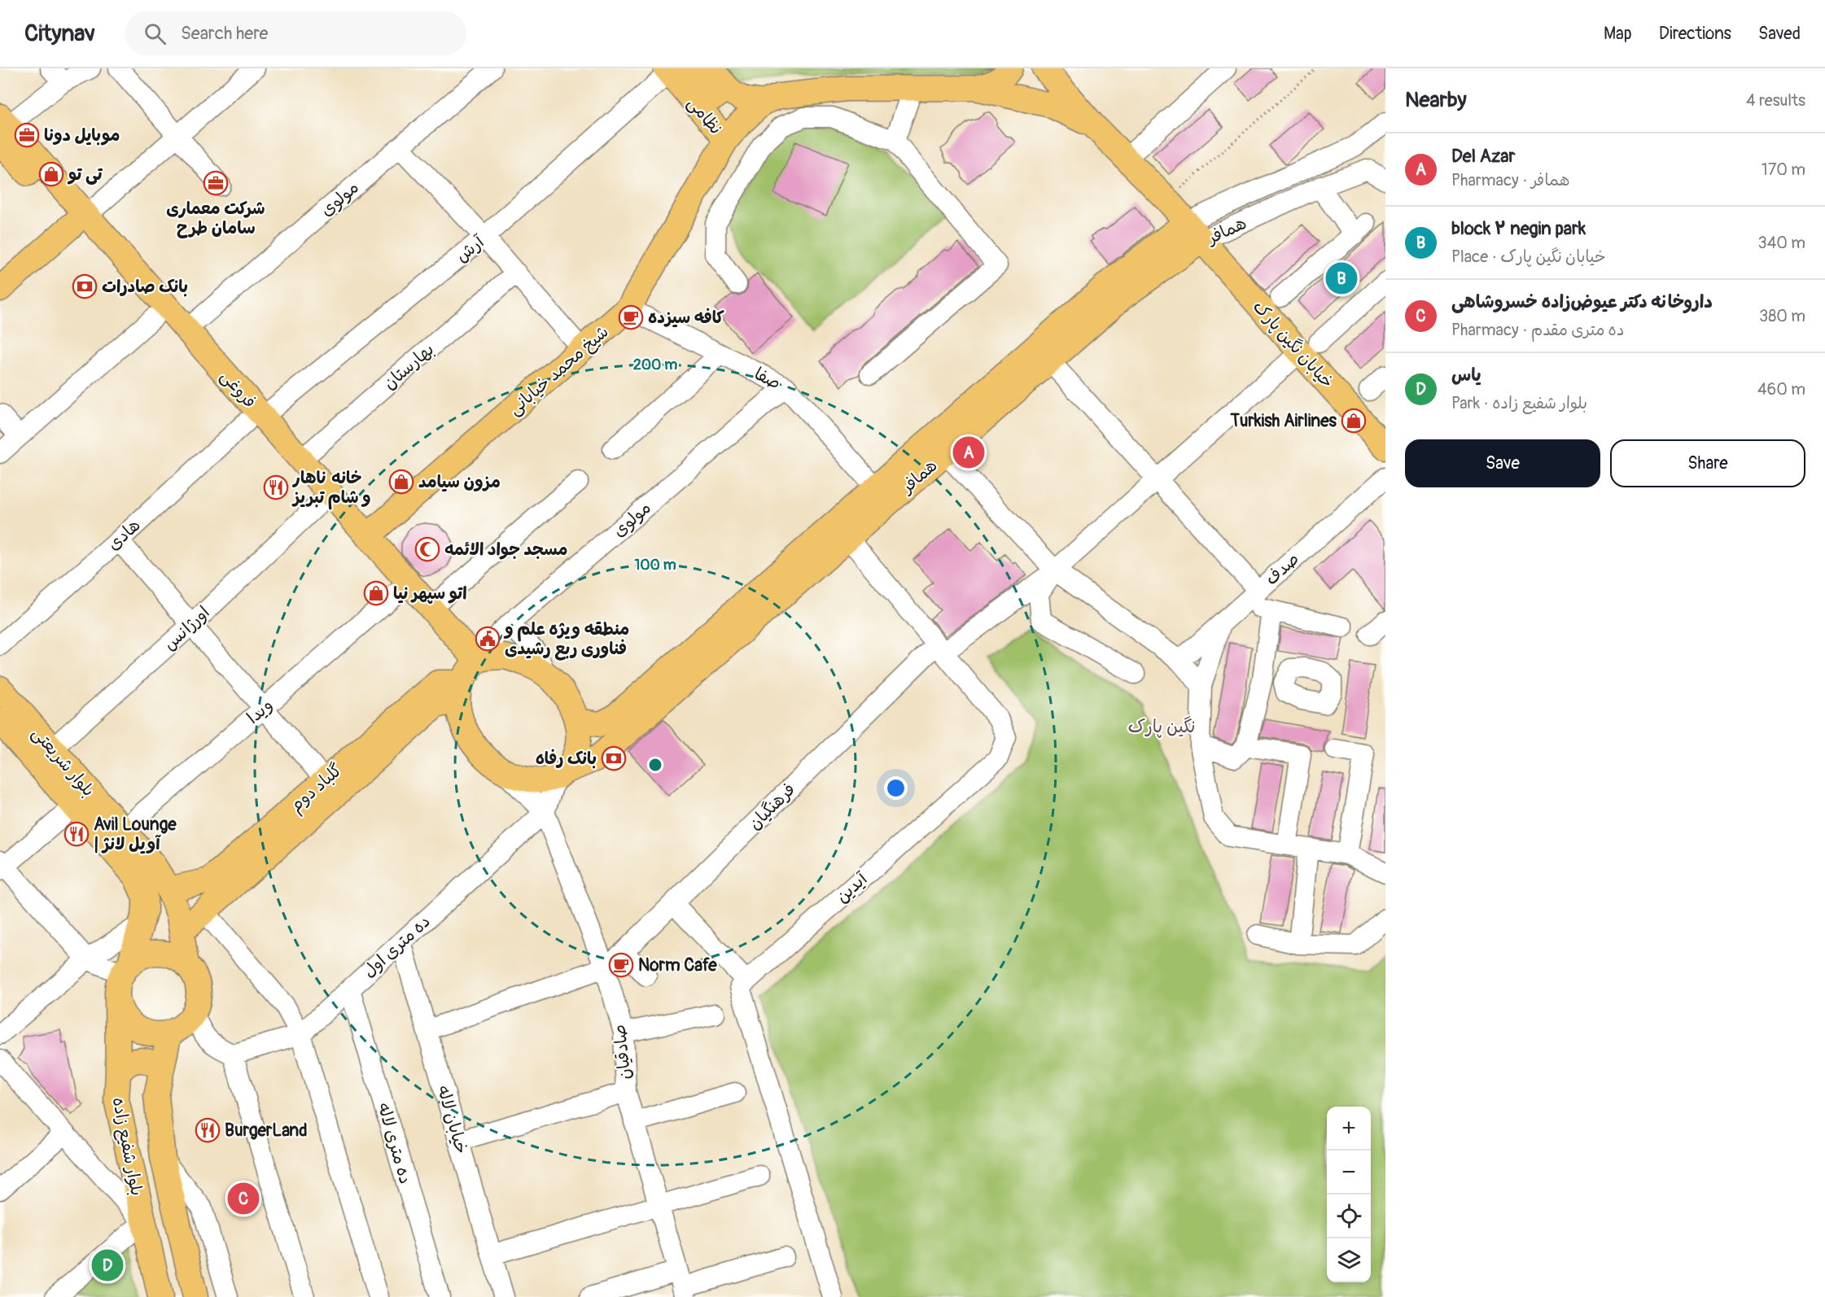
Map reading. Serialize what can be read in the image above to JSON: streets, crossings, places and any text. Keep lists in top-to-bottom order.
{
  "streets": {
    "main road": [
      "نظامی",
      "همافر",
      "خیابان نگین پارک",
      "شیخ محمد خیابانی",
      "فروغى",
      "بلوار شریعتى",
      "گلباد دوم",
      "بلوار شفیع زاده"
    ],
    "street": [
      "مولوی",
      "آرش",
      "بهارستان",
      "صفا",
      "هادی",
      "صدف",
      "اورژانس",
      "ویدا",
      "فرهنگیان",
      "آیدین",
      "ده متری اول",
      "صادقیان",
      "خیابان لاله",
      "ده متری لاله"
    ]
  },
  "crossings": [
    ["نظامی", "آرش"],
    ["نظامی", "شیخ محمد خیابانی"],
    ["مولوی", "همافر"],
    ["مولوی", "صفا"],
    ["مولوی", "فروغى"],
    ["مولوی", "گلباد دوم"],
    ["همافر", "خیابان نگین پارک"],
    ["همافر", "صفا"],
    ["همافر", "فروغى"],
    ["همافر", "گلباد دوم"],
    ["همافر", "آیدین"],
    ["آرش", "فروغى"],
    ["آرش", "هادی"],
    ["بهارستان", "فروغى"],
    ["شیخ محمد خیابانی", "صفا"],
    ["شیخ محمد خیابانی", "فروغى"],
    ["فروغى", "هادی"],
    ["فروغى", "اورژانس"],
    ["فروغى", "ویدا"],
    ["فروغى", "گلباد دوم"],
    ["اورژانس", "بلوار شریعتى"],
    ["ویدا", "بلوار شریعتى"],
    ["بلوار شریعتى", "گلباد دوم"],
    ["بلوار شریعتى", "بلوار شفیع زاده"],
    ["فرهنگیان", "آیدین"],
    ["فرهنگیان", "صادقیان"],
    ["ده متری اول", "صادقیان"],
    ["ده متری اول", "خیابان لاله"],
    ["ده متری اول", "ده متری لاله"]
  ],
  "districts": ["نگین پارک"],
  "places": {
    "office": ["موبایل دونا", "شرکت معماری سامان طرح"],
    "shop": [
      "تی تو",
      "Turkish Airlines",
      "مزون سیامد",
      "اتو سپهر نیا"
    ],
    "bank": ["بانک صادرات", "بانک رفاه"],
    "cafe": ["کافه سیزده", "Norm Cafe"],
    "restaurant": ["خانه ناهار و شام تبریز", "Avil Lounge | آویل لانژ", "BurgerLand"],
    "mosque": ["مسجد جواد الائمه"],
    "public building": ["منطقه ویژه علم و فناوری ربع رشیدی"]
  },
  "page": {
    "header": "Citynav",
    "search": "Search here",
    "nav": ["Map", "Directions", "Saved"],
    "heading": ["Nearby", "4 results"],
    "list": [
      {
        "mark": "A",
        "name": "Del Azar",
        "note": "Pharmacy · همافر",
        "value": "170 m"
      },
      {
        "mark": "B",
        "name": "block ۲ negin park",
        "note": "Place · خیابان نگین پارک",
        "value": "340 m"
      },
      {
        "mark": "C",
        "name": "داروخانه دکتر عیوض‌‌زاده خسروشاهی",
        "note": "Pharmacy · ده متری مقدم",
        "value": "380 m"
      },
      {
        "mark": "D",
        "name": "یاس",
        "note": "Park · بلوار شفیع زاده",
        "value": "460 m"
      }
    ],
    "pins": [
      "B",
      "A",
      "C",
      "D"
    ],
    "buttons": ["Save", "Share"],
    "map_buttons": ["+", "−"]
  },
  "rings": ["200 m", "100 m"]
}
